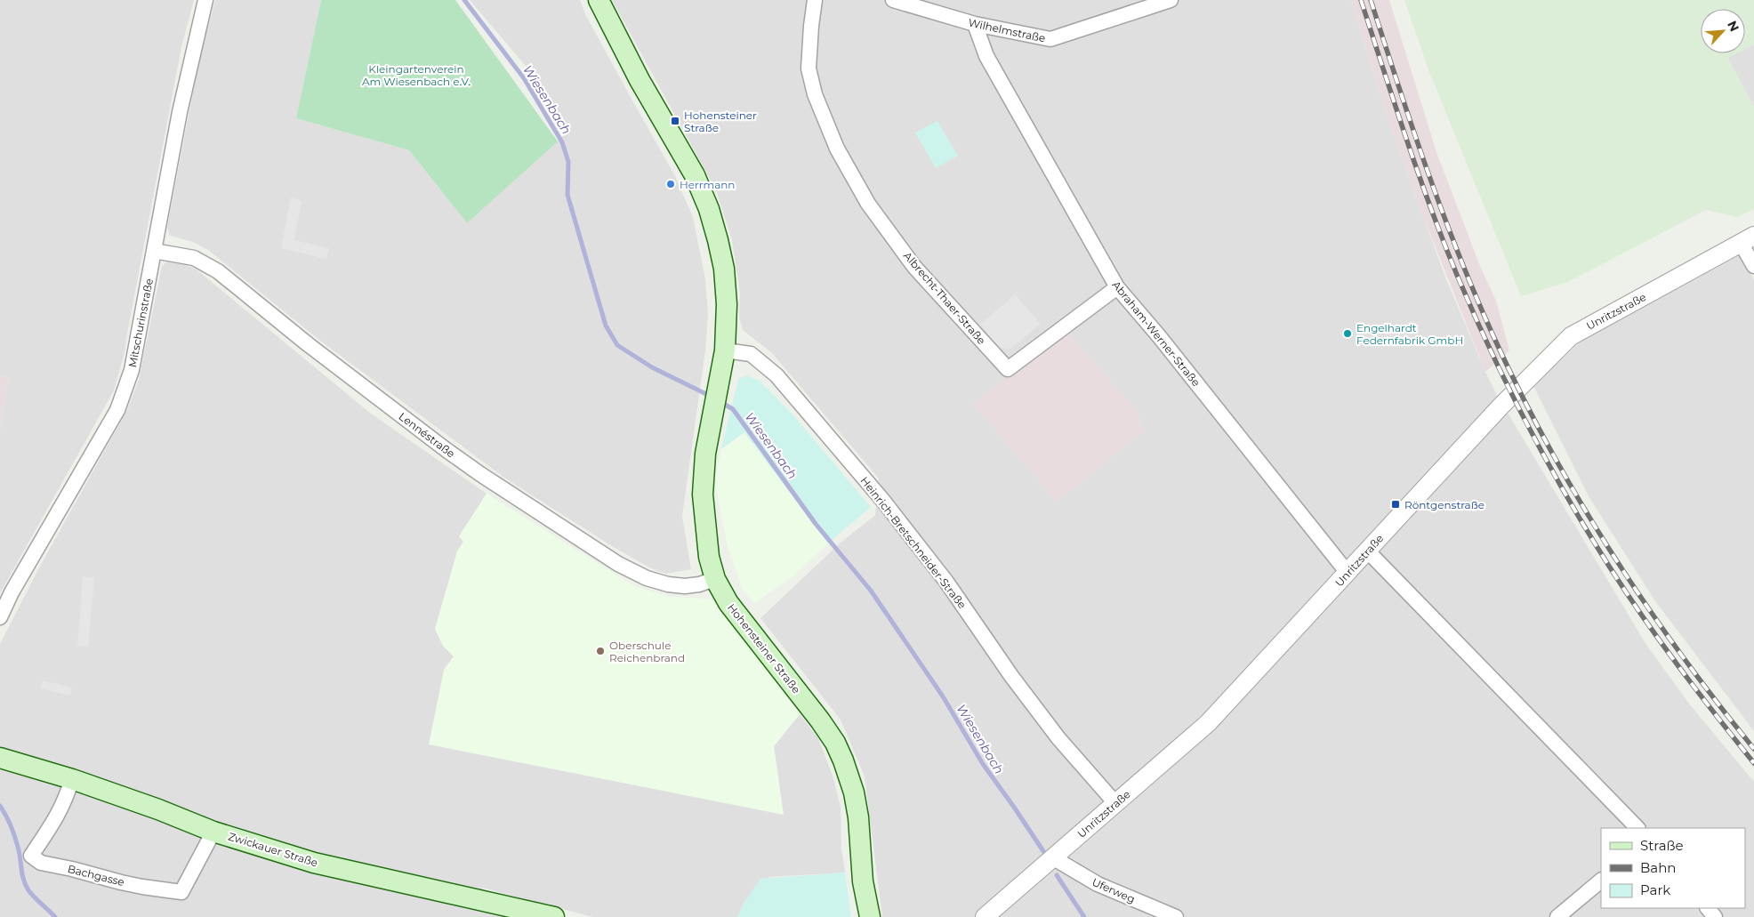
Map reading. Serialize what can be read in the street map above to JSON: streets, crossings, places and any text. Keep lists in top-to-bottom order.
{
  "streets": {
    "main road": ["Hohensteiner Straße", "Zwickauer Straße"],
    "street": [
      "Wilhelmstraße",
      "Albrecht-Thaer-Straße",
      "Unritzstraße",
      "Mitschurinstraße",
      "Abraham-Werner-Straße",
      "Lennéstraße",
      "Heinrich-Bretschneider-Straße",
      "Bachgasse",
      "Uferweg"
    ]
  },
  "crossings": [
    ["Wilhelmstraße", "Abraham-Werner-Straße"],
    ["Albrecht-Thaer-Straße", "Abraham-Werner-Straße"],
    ["Unritzstraße", "Abraham-Werner-Straße"],
    ["Unritzstraße", "Heinrich-Bretschneider-Straße"],
    ["Unritzstraße", "Uferweg"],
    ["Mitschurinstraße", "Lennéstraße"],
    ["Lennéstraße", "Hohensteiner Straße"],
    ["Heinrich-Bretschneider-Straße", "Hohensteiner Straße"],
    ["Zwickauer Straße", "Bachgasse"]
  ],
  "water": ["Wiesenbach"],
  "parks": ["Kleingartenverein Am Wiesenbach e.V."],
  "places": {
    "transit": ["Hohensteiner Straße", "Röntgenstraße"],
    "other": ["Herrmann", "Engelhardt Federnfabrik GmbH", "Oberschule Reichenbrand"]
  },
  "legend": ["Straße", "Bahn", "Park"],
  "north": "top right"
}
